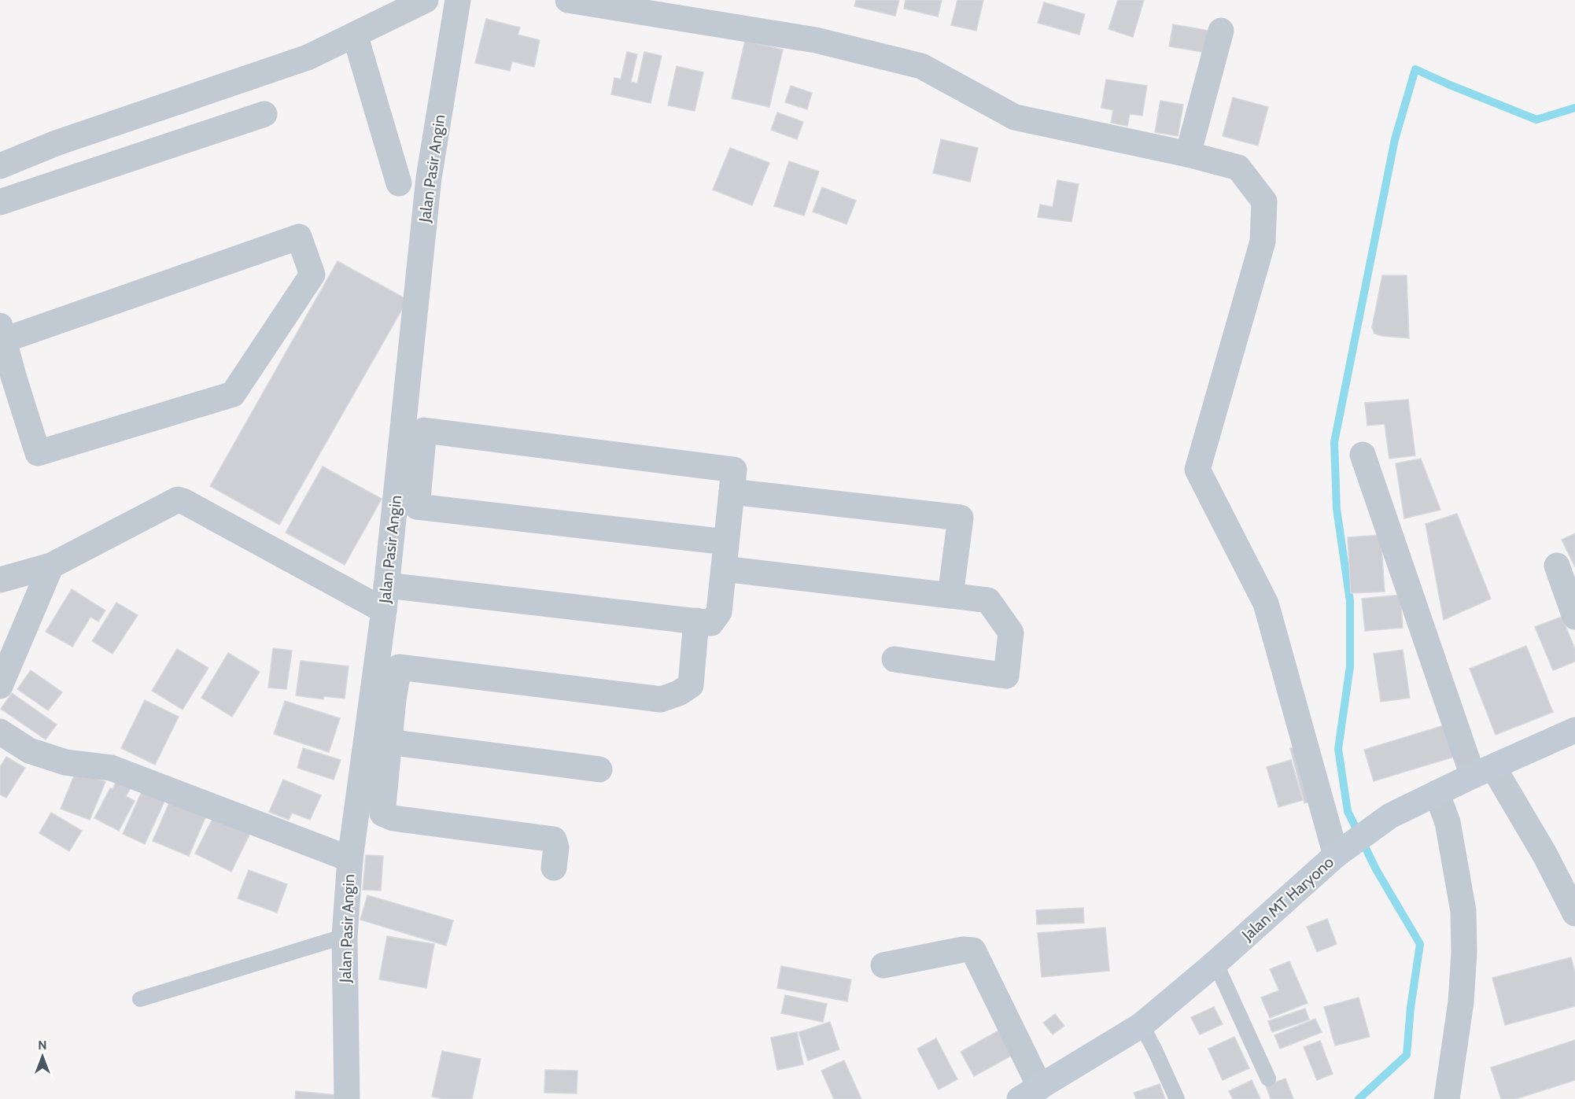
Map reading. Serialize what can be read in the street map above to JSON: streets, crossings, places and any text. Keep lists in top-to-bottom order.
{
  "streets": {
    "main road": ["Jalan MT Haryono"],
    "street": ["Jalan Pasir Angin"]
  },
  "north": "top"
}
